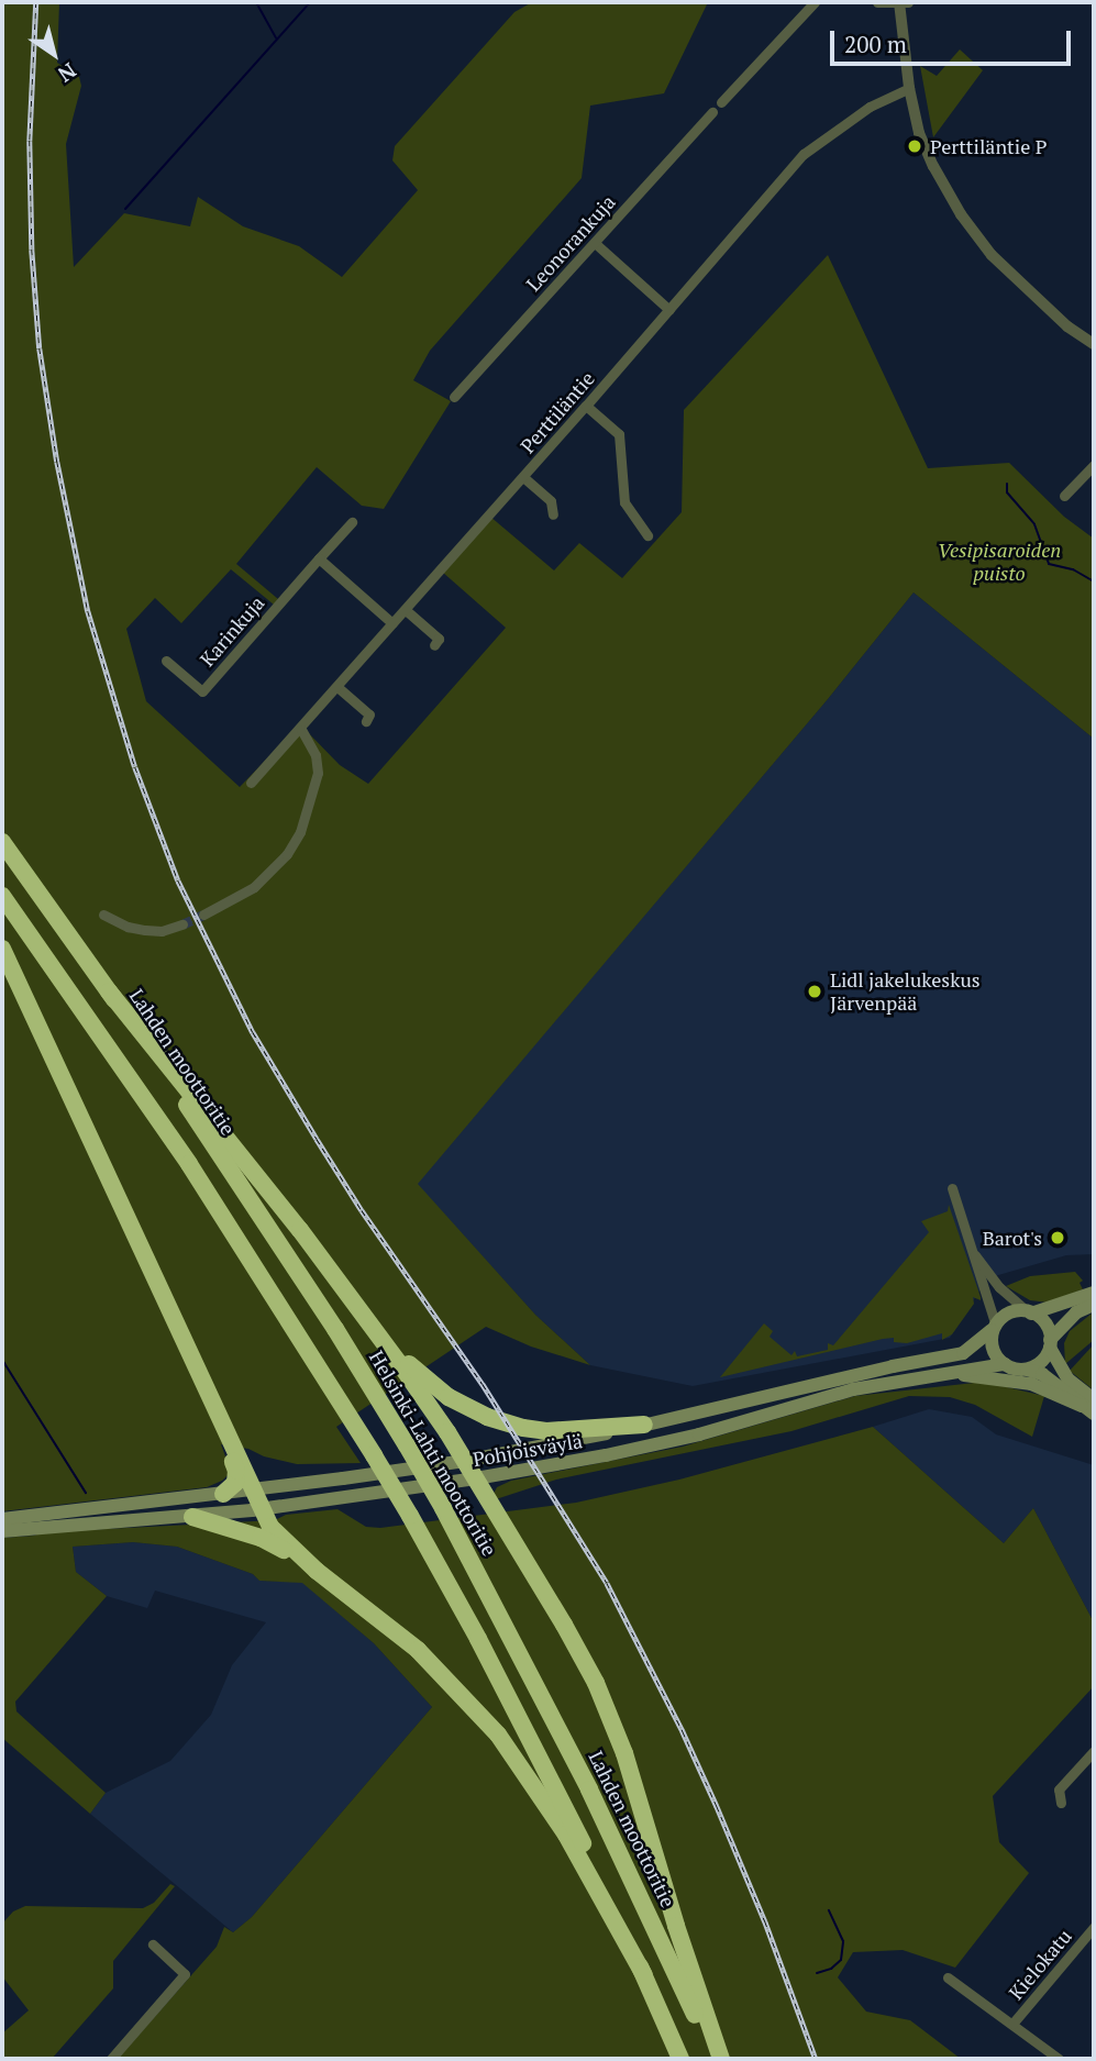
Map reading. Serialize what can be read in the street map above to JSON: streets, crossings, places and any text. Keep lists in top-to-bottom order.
{
  "streets": {
    "highway": ["Lahden moottoritie", "Helsinki-Lahti moottoritie"],
    "main road": ["Pohjoisväylä"],
    "street": [
      "Leonorankuja",
      "Perttiläntie",
      "Karinkuja",
      "Kielokatu"
    ]
  },
  "crossings": [
    ["Lahden moottoritie", "Helsinki-Lahti moottoritie"]
  ],
  "parks": ["Vesipisaroiden puisto"],
  "places": ["Perttiläntie P", "Lidl jakelukeskus Järvenpää", "Barot's"],
  "scale_bar": "200 m",
  "north": "bottom right"
}
